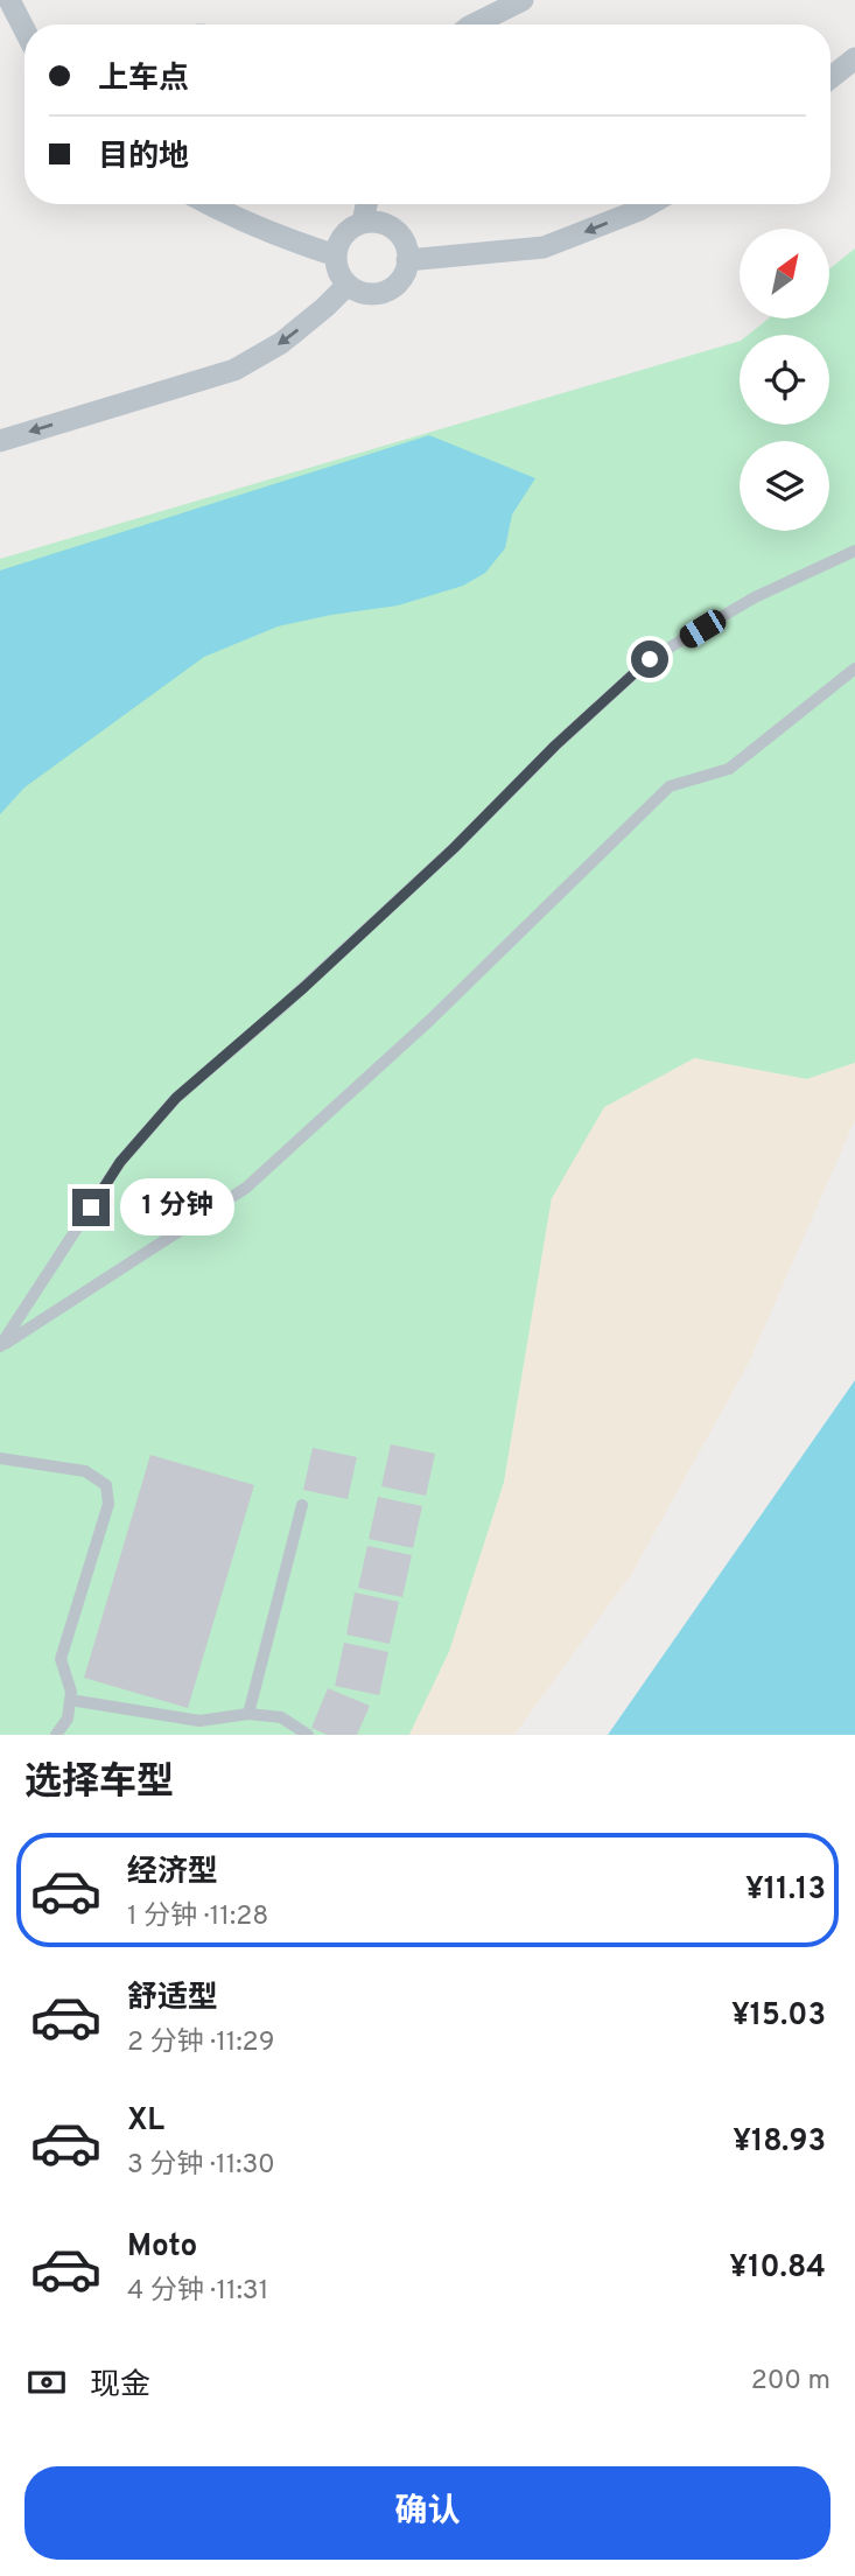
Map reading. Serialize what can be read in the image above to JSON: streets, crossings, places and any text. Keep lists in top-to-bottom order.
{
  "north": "top right",
  "page": {
    "banner": ["上车点", "目的地"],
    "bubble": "1 分钟",
    "heading": "选择车型",
    "list": [
      {
        "name": "经济型",
        "note": "1 分钟 · 11:28",
        "value": "¥11.13"
      },
      {
        "name": "舒适型",
        "note": "2 分钟 · 11:29",
        "value": "¥15.03"
      },
      {
        "name": "XL",
        "note": "3 分钟 · 11:30",
        "value": "¥18.93"
      },
      {
        "name": "Moto",
        "note": "4 分钟 · 11:31",
        "value": "¥10.84"
      }
    ],
    "pay": ["现金", "200 m"],
    "buttons": "确认"
  }
}
